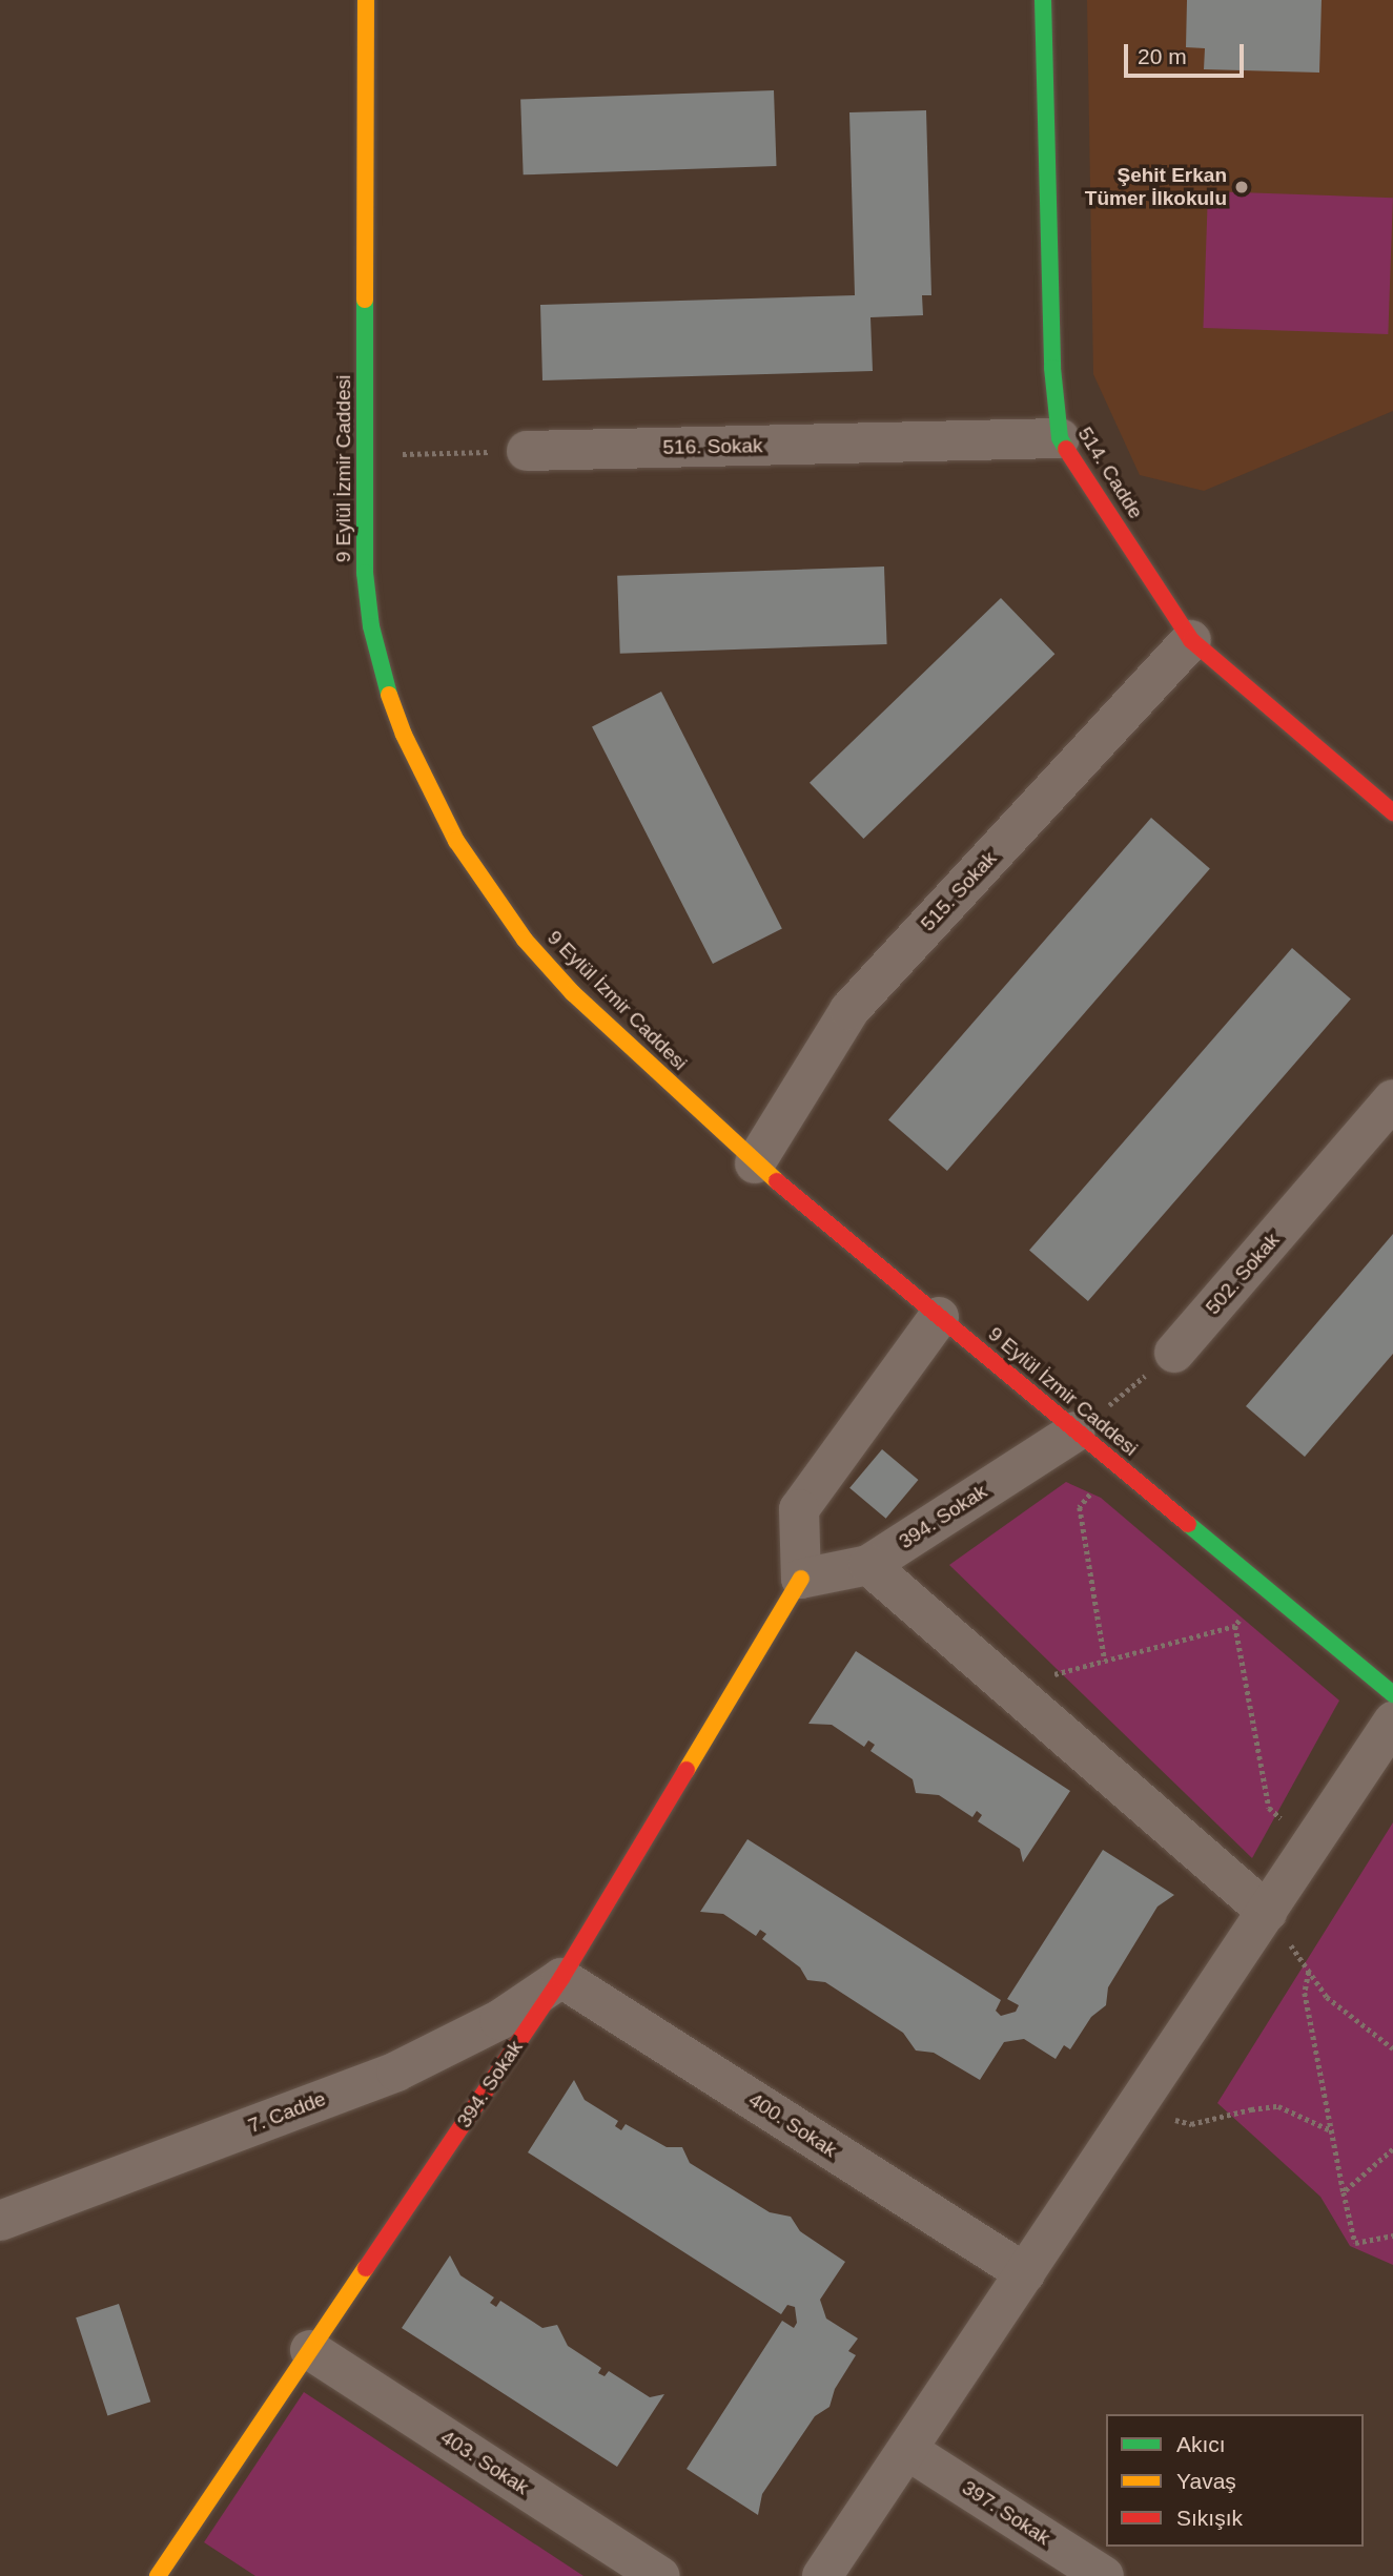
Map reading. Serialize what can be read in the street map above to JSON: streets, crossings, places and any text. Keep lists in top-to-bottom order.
{
  "streets": {
    "main road": ["9 Eylül İzmir Caddesi", "514. Cadde", "394. Sokak"],
    "street": [
      "516. Sokak",
      "515. Sokak",
      "502. Sokak",
      "7. Cadde",
      "400. Sokak",
      "403. Sokak",
      "397. Sokak"
    ]
  },
  "crossings": [
    ["516. Sokak", "514. Cadde"],
    ["9 Eylül İzmir Caddesi", "515. Sokak"],
    ["9 Eylül İzmir Caddesi", "394. Sokak"],
    ["514. Cadde", "515. Sokak"],
    ["394. Sokak", "7. Cadde"],
    ["394. Sokak", "400. Sokak"],
    ["394. Sokak", "403. Sokak"],
    ["7. Cadde", "400. Sokak"]
  ],
  "places": ["Şehit Erkan Tümer İlkokulu"],
  "legend": ["Akıcı", "Yavaş", "Sıkışık"],
  "scale_bar": "20 m"
}
